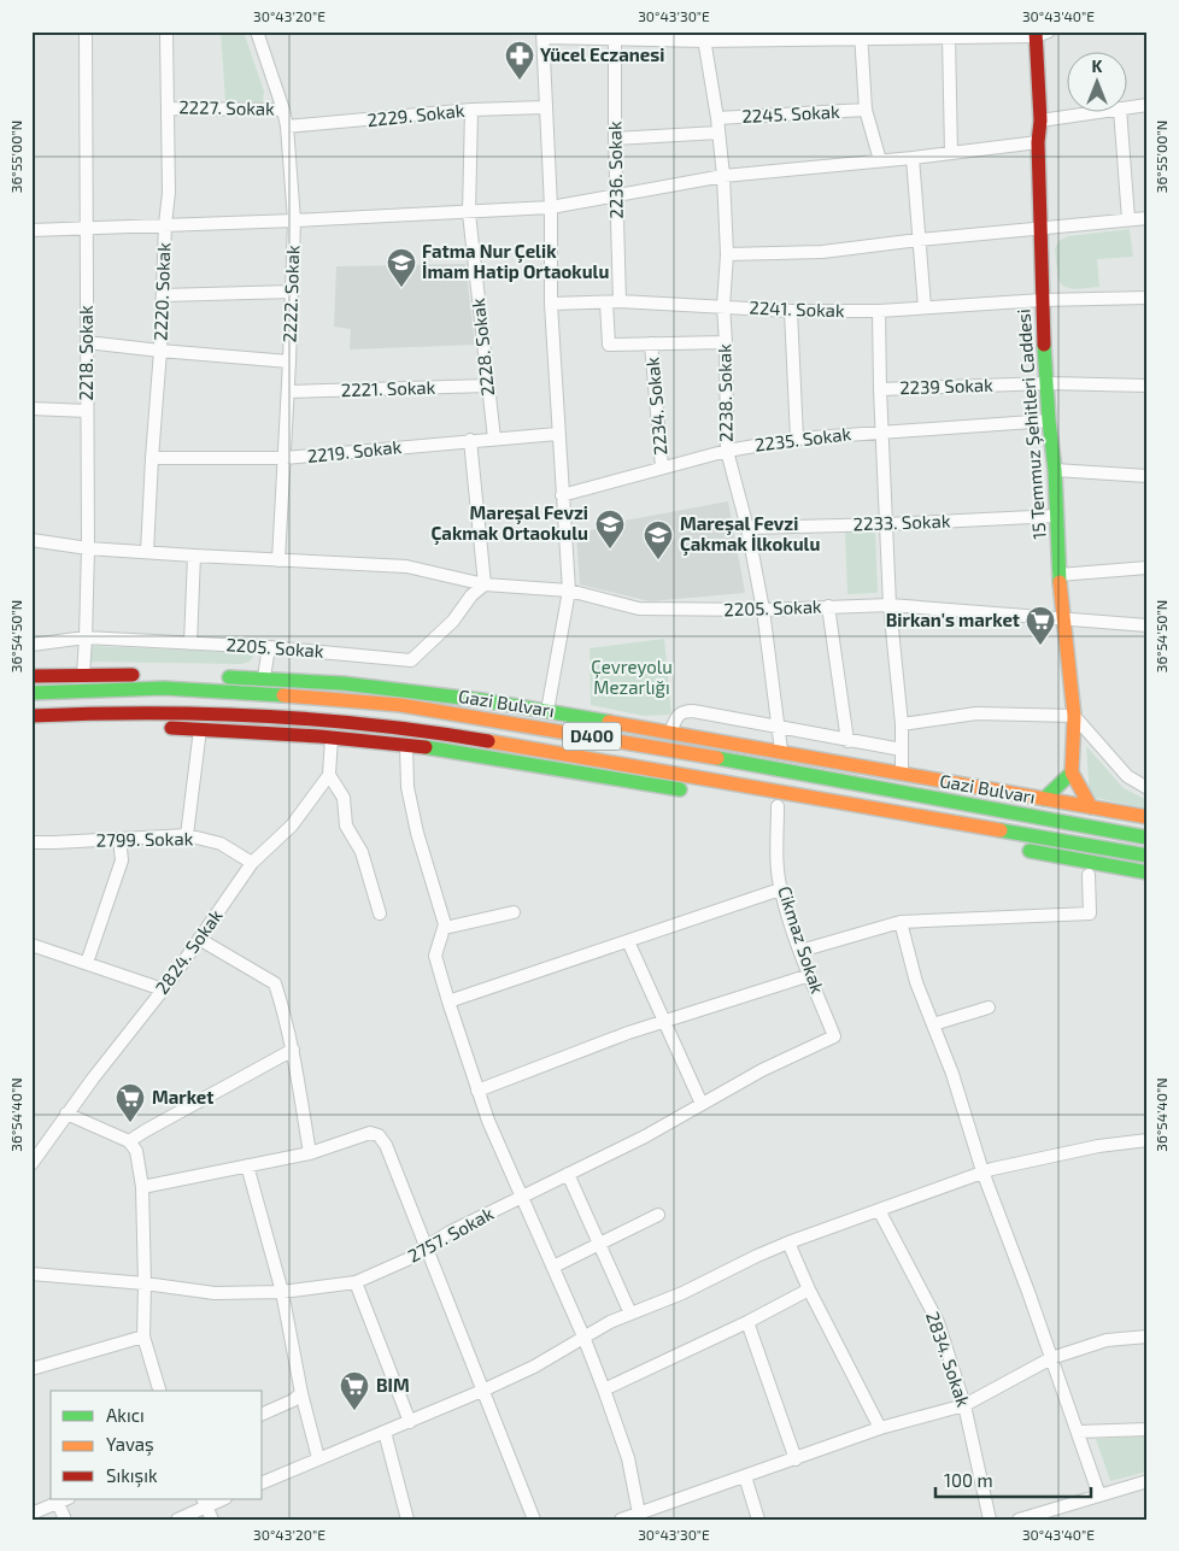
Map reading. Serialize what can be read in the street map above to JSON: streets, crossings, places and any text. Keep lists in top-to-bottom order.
{
  "streets": {
    "main road": ["15 Temmuz Şehitleri Caddesi", "Gazi Bulvarı", "D400"],
    "street": [
      "2227. Sokak",
      "2245. Sokak",
      "2229. Sokak",
      "2236. Sokak",
      "2220. Sokak",
      "2222. Sokak",
      "2241. Sokak",
      "2228. Sokak",
      "2218. Sokak",
      "2239 Sokak",
      "2221. Sokak",
      "2238. Sokak",
      "2234. Sokak",
      "2235. Sokak",
      "2219. Sokak",
      "2233. Sokak",
      "2205. Sokak",
      "2799. Sokak",
      "Cikmaz Sokak",
      "2824. Sokak",
      "2757. Sokak",
      "2834. Sokak"
    ]
  },
  "crossings": [
    ["2227. Sokak", "2220. Sokak"],
    ["2227. Sokak", "2222. Sokak"],
    ["2245. Sokak", "2236. Sokak"],
    ["2245. Sokak", "2238. Sokak"],
    ["2229. Sokak", "2222. Sokak"],
    ["2229. Sokak", "2228. Sokak"],
    ["2236. Sokak", "2241. Sokak"],
    ["2236. Sokak", "2234. Sokak"],
    ["2220. Sokak", "2219. Sokak"],
    ["2220. Sokak", "2205. Sokak"],
    ["2222. Sokak", "2221. Sokak"],
    ["2222. Sokak", "2219. Sokak"],
    ["2222. Sokak", "2205. Sokak"],
    ["2241. Sokak", "2238. Sokak"],
    ["2241. Sokak", "15 Temmuz Şehitleri Caddesi"],
    ["2228. Sokak", "2221. Sokak"],
    ["2228. Sokak", "2219. Sokak"],
    ["2218. Sokak", "2205. Sokak"],
    ["2239 Sokak", "15 Temmuz Şehitleri Caddesi"],
    ["2238. Sokak", "2235. Sokak"],
    ["2238. Sokak", "2233. Sokak"],
    ["2238. Sokak", "2205. Sokak"],
    ["2234. Sokak", "2235. Sokak"],
    ["15 Temmuz Şehitleri Caddesi", "2235. Sokak"],
    ["15 Temmuz Şehitleri Caddesi", "2233. Sokak"],
    ["15 Temmuz Şehitleri Caddesi", "2205. Sokak"],
    ["2799. Sokak", "2824. Sokak"],
    ["Cikmaz Sokak", "2757. Sokak"]
  ],
  "parks": ["Çevreyolu Mezarlığı"],
  "places": {
    "pharmacy": ["Yücel Eczanesi"],
    "school or university": ["Fatma Nur Çelik İmam Hatip Ortaokulu", "Mareşal Fevzi Çakmak Ortaokulu", "Mareşal Fevzi Çakmak İlkokulu"],
    "supermarket": ["Birkan's market", "Market", "BIM"]
  },
  "legend": ["Akıcı", "Yavaş", "Sıkışık"],
  "scale_bar": "100 m",
  "north": "top",
  "coordinates": [
    "30°43'20\"E",
    "30°43'30\"E",
    "30°43'40\"E",
    "36°55'00\"N",
    "36°54'50\"N",
    "36°54'40\"N"
  ]
}
